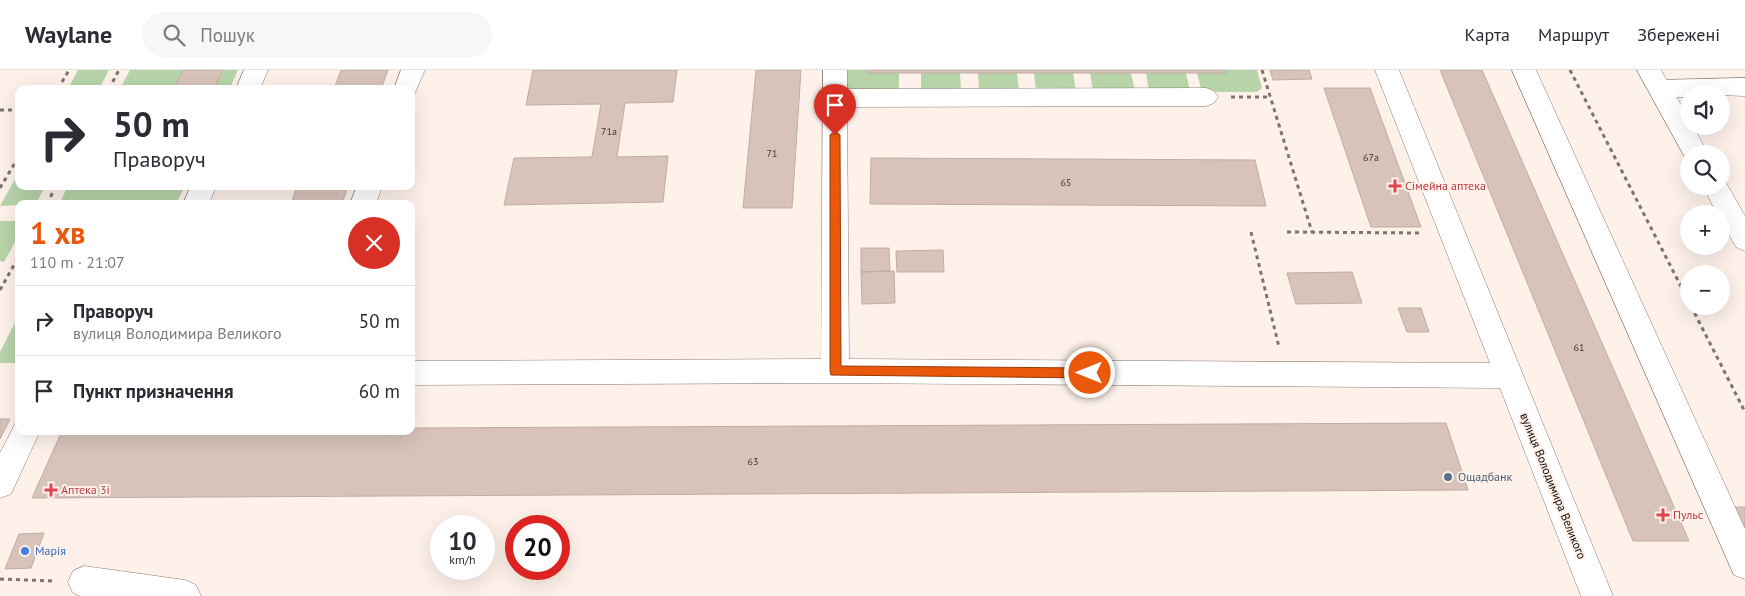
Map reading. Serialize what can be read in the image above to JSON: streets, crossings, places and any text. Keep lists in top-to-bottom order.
{
  "streets": {
    "main road": ["вулиця Володимира Великого"]
  },
  "places": {
    "health": ["Сімейна аптека", "Аптека 3і", "Пульс"],
    "other": ["Ощадбанк", "Марія"]
  },
  "house_numbers": [
    "71а",
    "71",
    "67а",
    "65",
    "61",
    "63"
  ],
  "page": {
    "header": "Waylane",
    "search": "Пошук",
    "nav": ["Карта", "Маршрут", "Збережені"],
    "map_buttons": ["+", "−"],
    "turn": ["50 m", "Праворуч"],
    "heading": ["1 хв", "110 m · 21:07"],
    "list": [
      {
        "name": "Праворуч",
        "note": "вулиця Володимира Великого",
        "value": "50 m"
      },
      {
        "name": "Пункт призначення",
        "value": "60 m"
      }
    ],
    "speed": "10 km/h",
    "limit": "20"
  }
}
